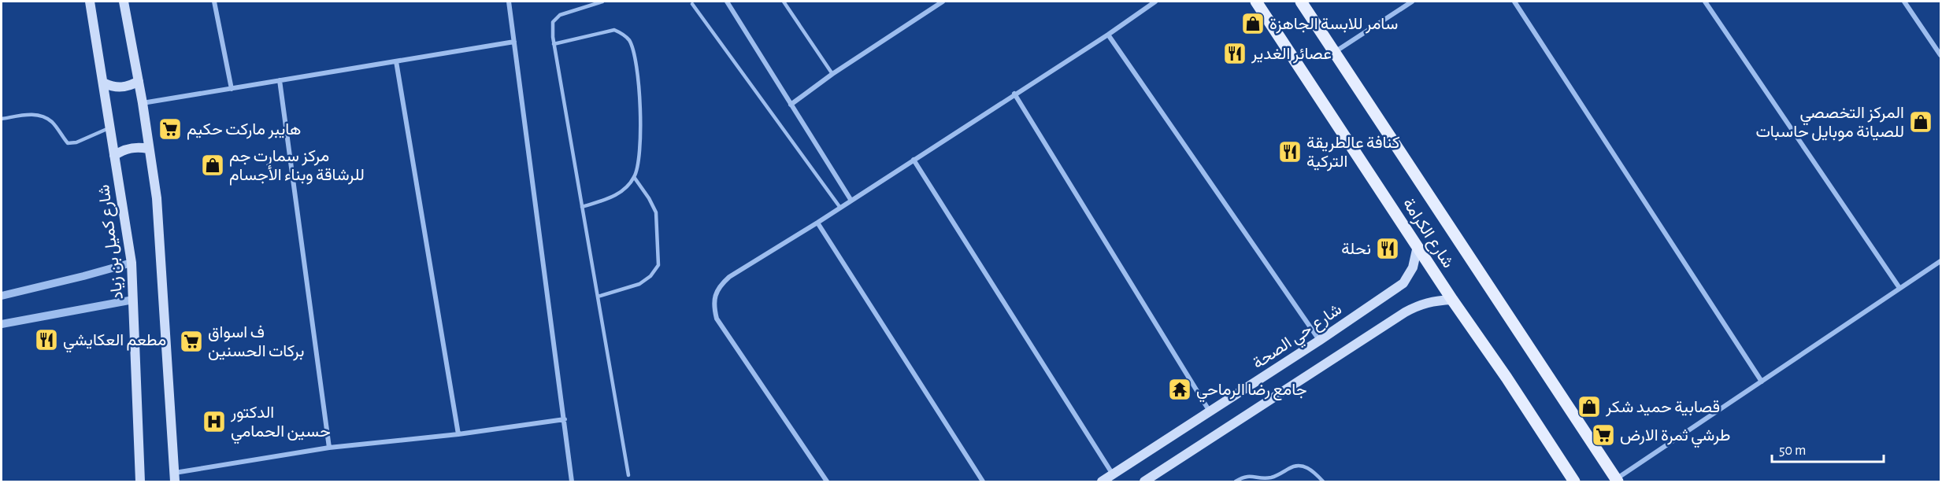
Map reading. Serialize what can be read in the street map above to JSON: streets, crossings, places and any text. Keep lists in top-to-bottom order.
{
  "streets": {
    "main road": ["شارع الكرامة", "شارع كميل بن زياد", "شارع حي الصحة"]
  },
  "crossings": [
    ["شارع الكرامة", "شارع حي الصحة"]
  ],
  "places": {
    "shop": [
      "سامر للابسة الجاهزة",
      "المركز التخصصي للصيانة موبايل حاسبات",
      "مركز سمارت جم للرشاقة وبناء الأجسام",
      "قصابية حميد شكر"
    ],
    "restaurant": [
      "عصائر الغدير",
      "كنافة عالطريقة التركية",
      "نحلة",
      "مطعم العكايشي"
    ],
    "supermarket": ["هایبر مارکت حکیم", "ف اسواق بركات الحسنين", "طرشي ثمرة الارض"],
    "temple": ["جامع رضا الرماحي"],
    "hospital": ["الدكتور حسين الحمامي"]
  },
  "scale_bar": "50 m"
}
